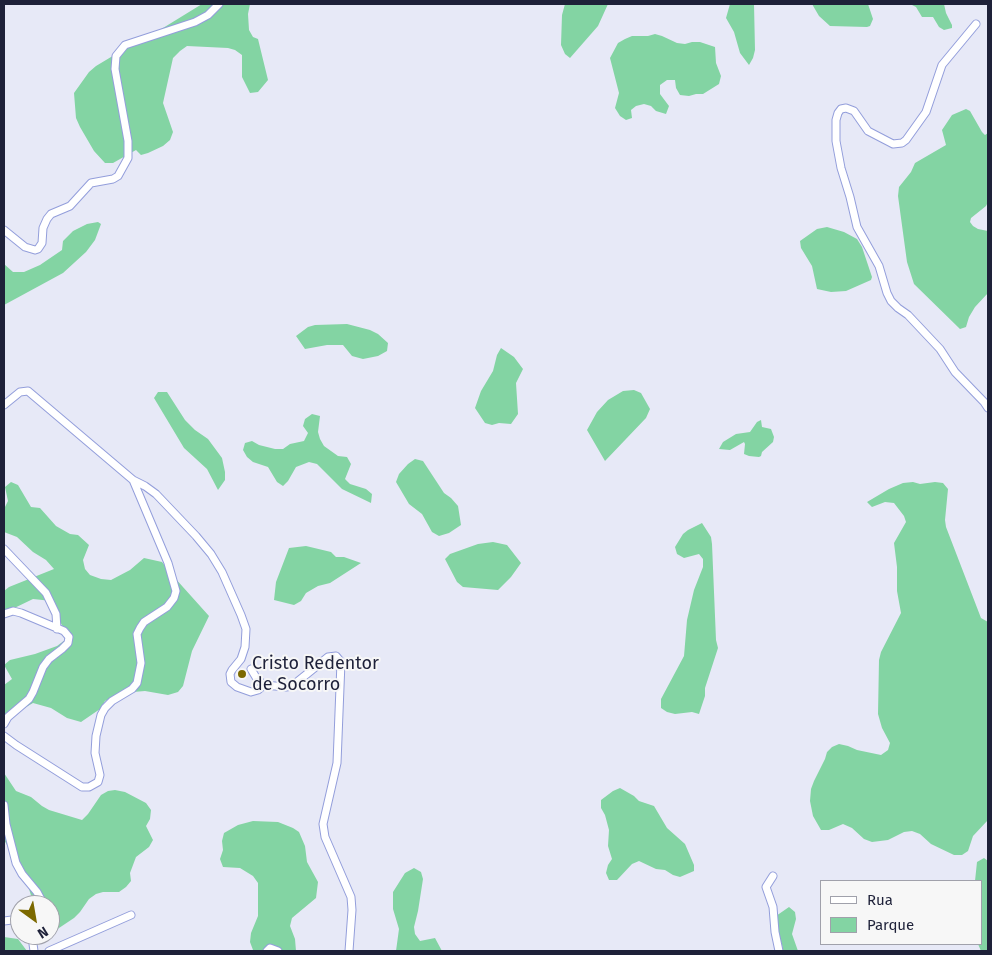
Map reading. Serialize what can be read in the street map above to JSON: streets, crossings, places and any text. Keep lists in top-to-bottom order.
{
  "places": ["Cristo Redentor de Socorro"],
  "legend": ["Rua", "Parque"],
  "north": "bottom right"
}
